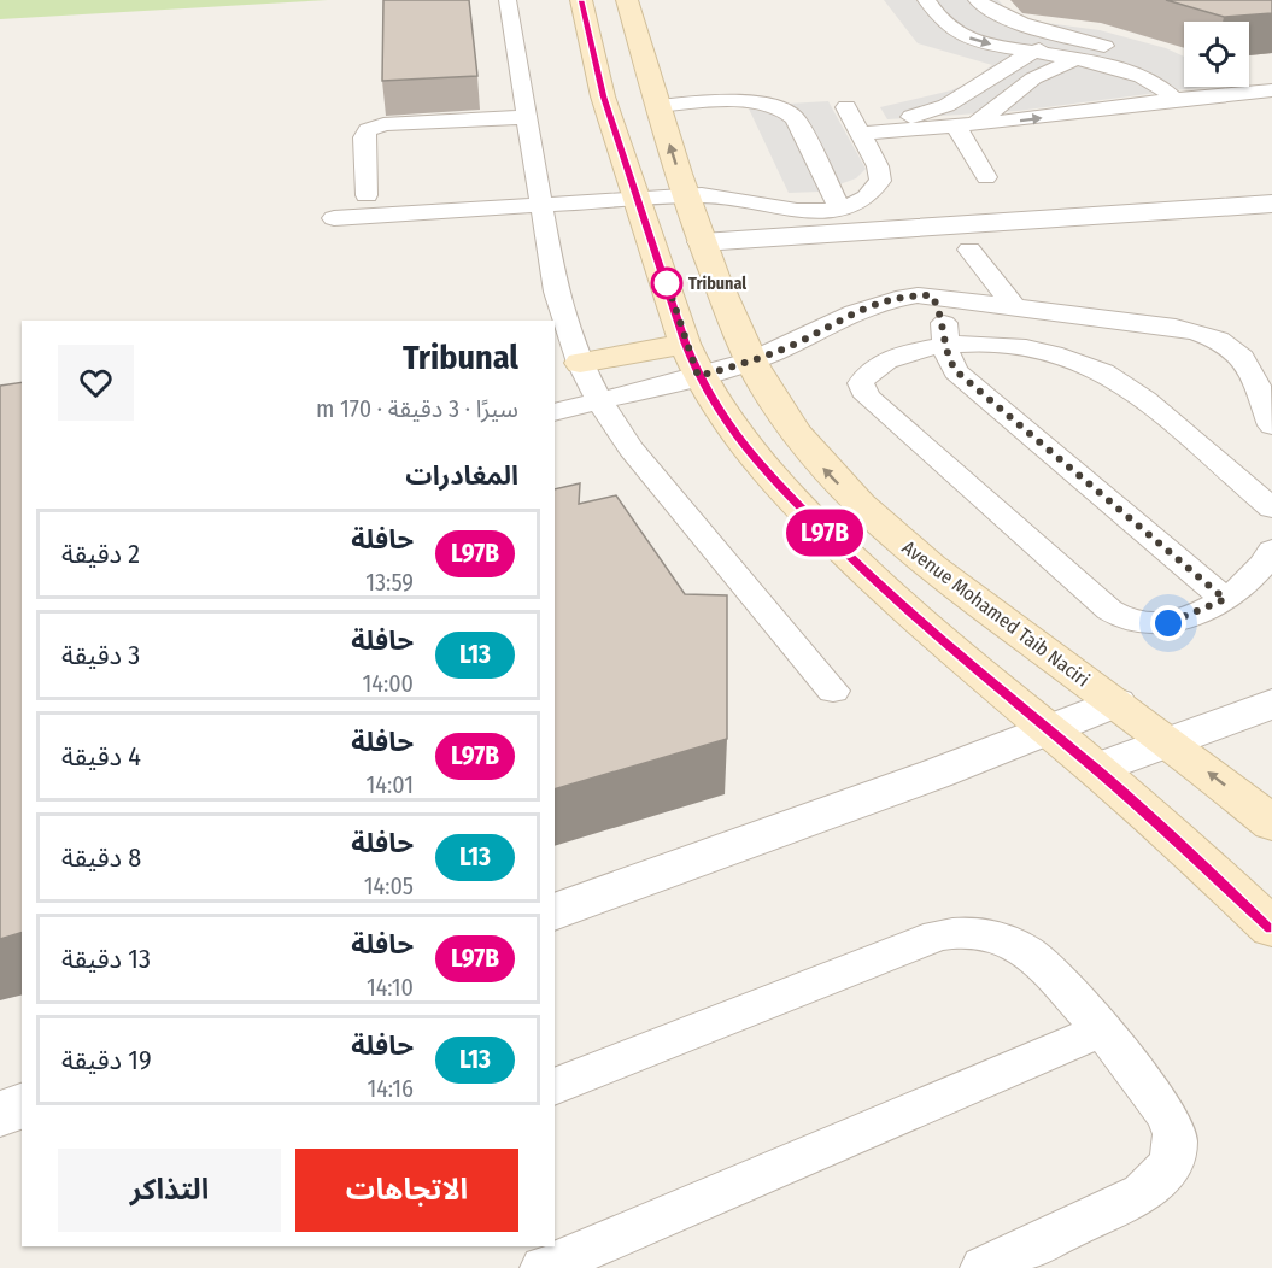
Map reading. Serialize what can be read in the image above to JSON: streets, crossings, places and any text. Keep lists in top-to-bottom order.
{
  "streets": {
    "street": ["Avenue Mohamed Taib Naciri"]
  },
  "places": ["Tribunal"],
  "lines": ["bus line L97B"],
  "page": {
    "on_map": "L97B",
    "heading": [
      ["Tribunal", "سيرًا · 3 دقيقة · 170 m"],
      "المغادرات"
    ],
    "list": [
      {
        "mark": "L97B",
        "name": "حافلة",
        "note": "13:59",
        "value": "2 دقيقة"
      },
      {
        "mark": "L13",
        "name": "حافلة",
        "note": "14:00",
        "value": "3 دقيقة"
      },
      {
        "mark": "L97B",
        "name": "حافلة",
        "note": "14:01",
        "value": "4 دقيقة"
      },
      {
        "mark": "L13",
        "name": "حافلة",
        "note": "14:05",
        "value": "8 دقيقة"
      },
      {
        "mark": "L97B",
        "name": "حافلة",
        "note": "14:10",
        "value": "13 دقيقة"
      },
      {
        "mark": "L13",
        "name": "حافلة",
        "note": "14:16",
        "value": "19 دقيقة"
      }
    ],
    "buttons": ["الاتجاهات", "التذاكر"]
  }
}
